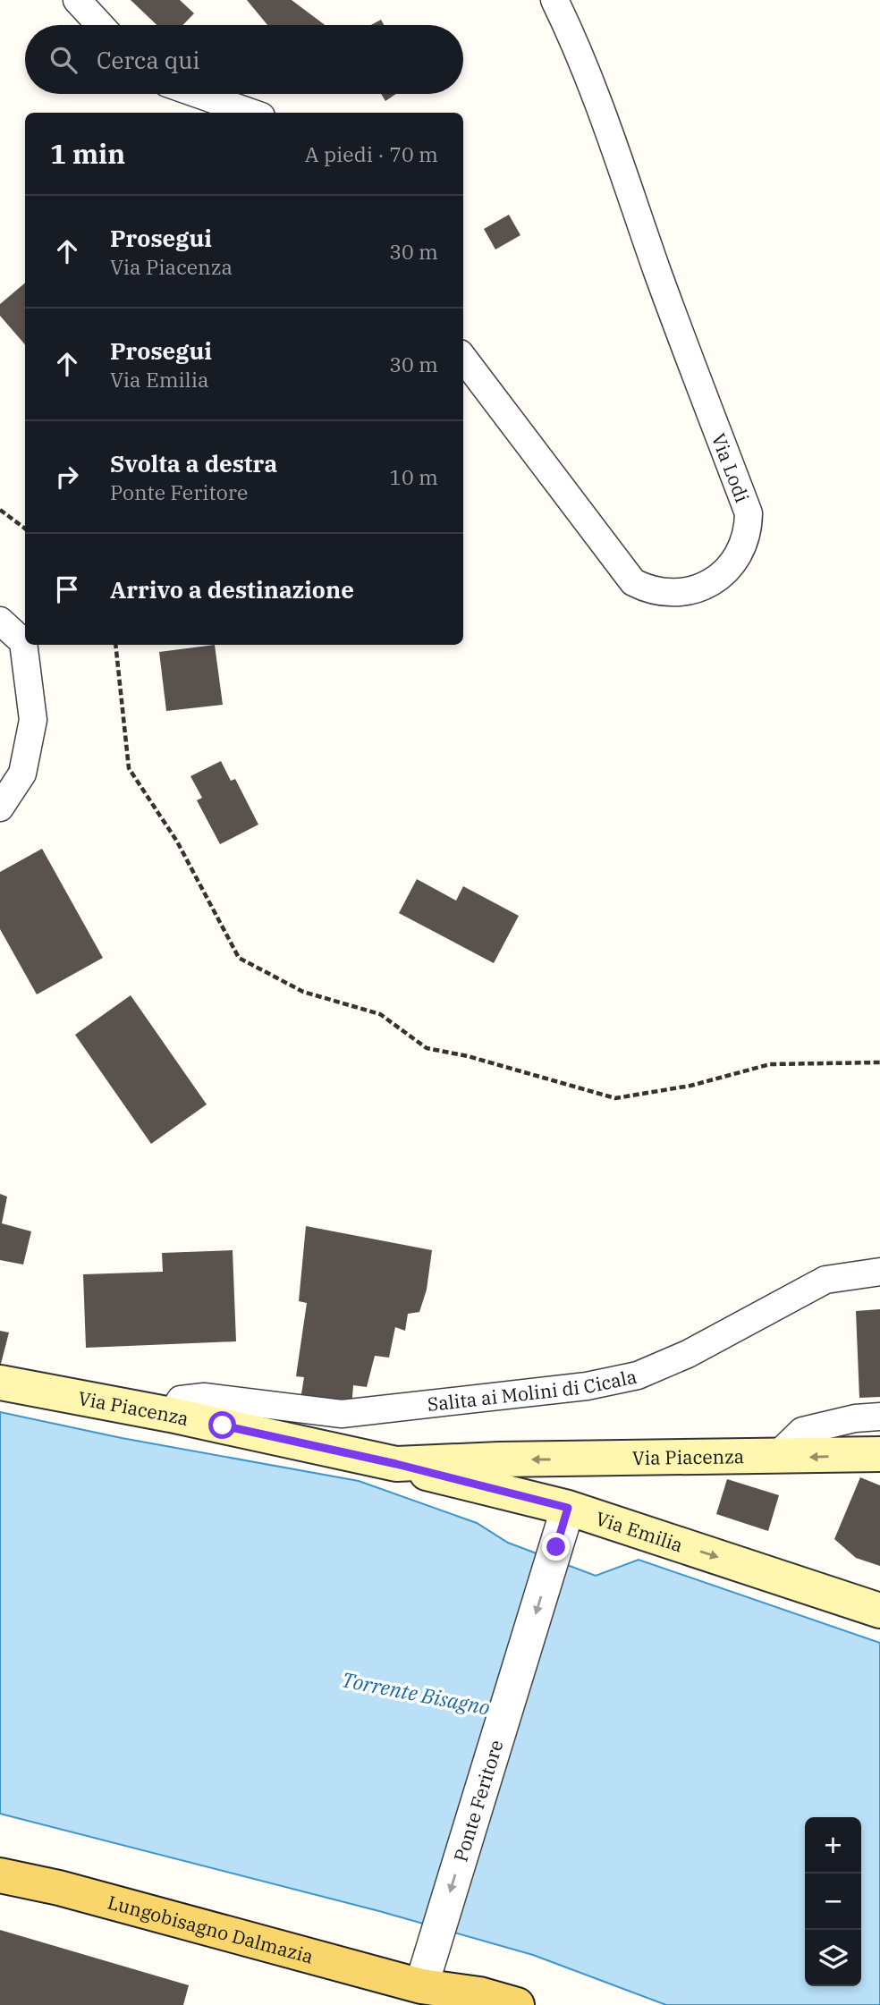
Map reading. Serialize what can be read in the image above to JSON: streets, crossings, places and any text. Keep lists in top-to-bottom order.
{
  "streets": {
    "main road": ["Via Piacenza", "Via Emilia", "Lungobisagno Dalmazia"],
    "street": ["Via Lodi", "Salita ai Molini di Cicala", "Ponte Feritore"]
  },
  "crossings": [
    ["Salita ai Molini di Cicala", "Via Piacenza"],
    ["Via Piacenza", "Via Emilia"],
    ["Via Emilia", "Ponte Feritore"],
    ["Ponte Feritore", "Lungobisagno Dalmazia"]
  ],
  "one_way": ["Via Piacenza", "Via Emilia", "Ponte Feritore"],
  "water": ["Torrente Bisagno"],
  "page": {
    "search": "Cerca qui",
    "heading": ["1 min", "A piedi · 70 m"],
    "list": [
      ["Prosegui", "Via Piacenza", "30 m"],
      ["Prosegui", "Via Emilia", "30 m"],
      ["Svolta a destra", "Ponte Feritore", "10 m"],
      "Arrivo a destinazione"
    ],
    "map_buttons": ["+", "−"]
  }
}
